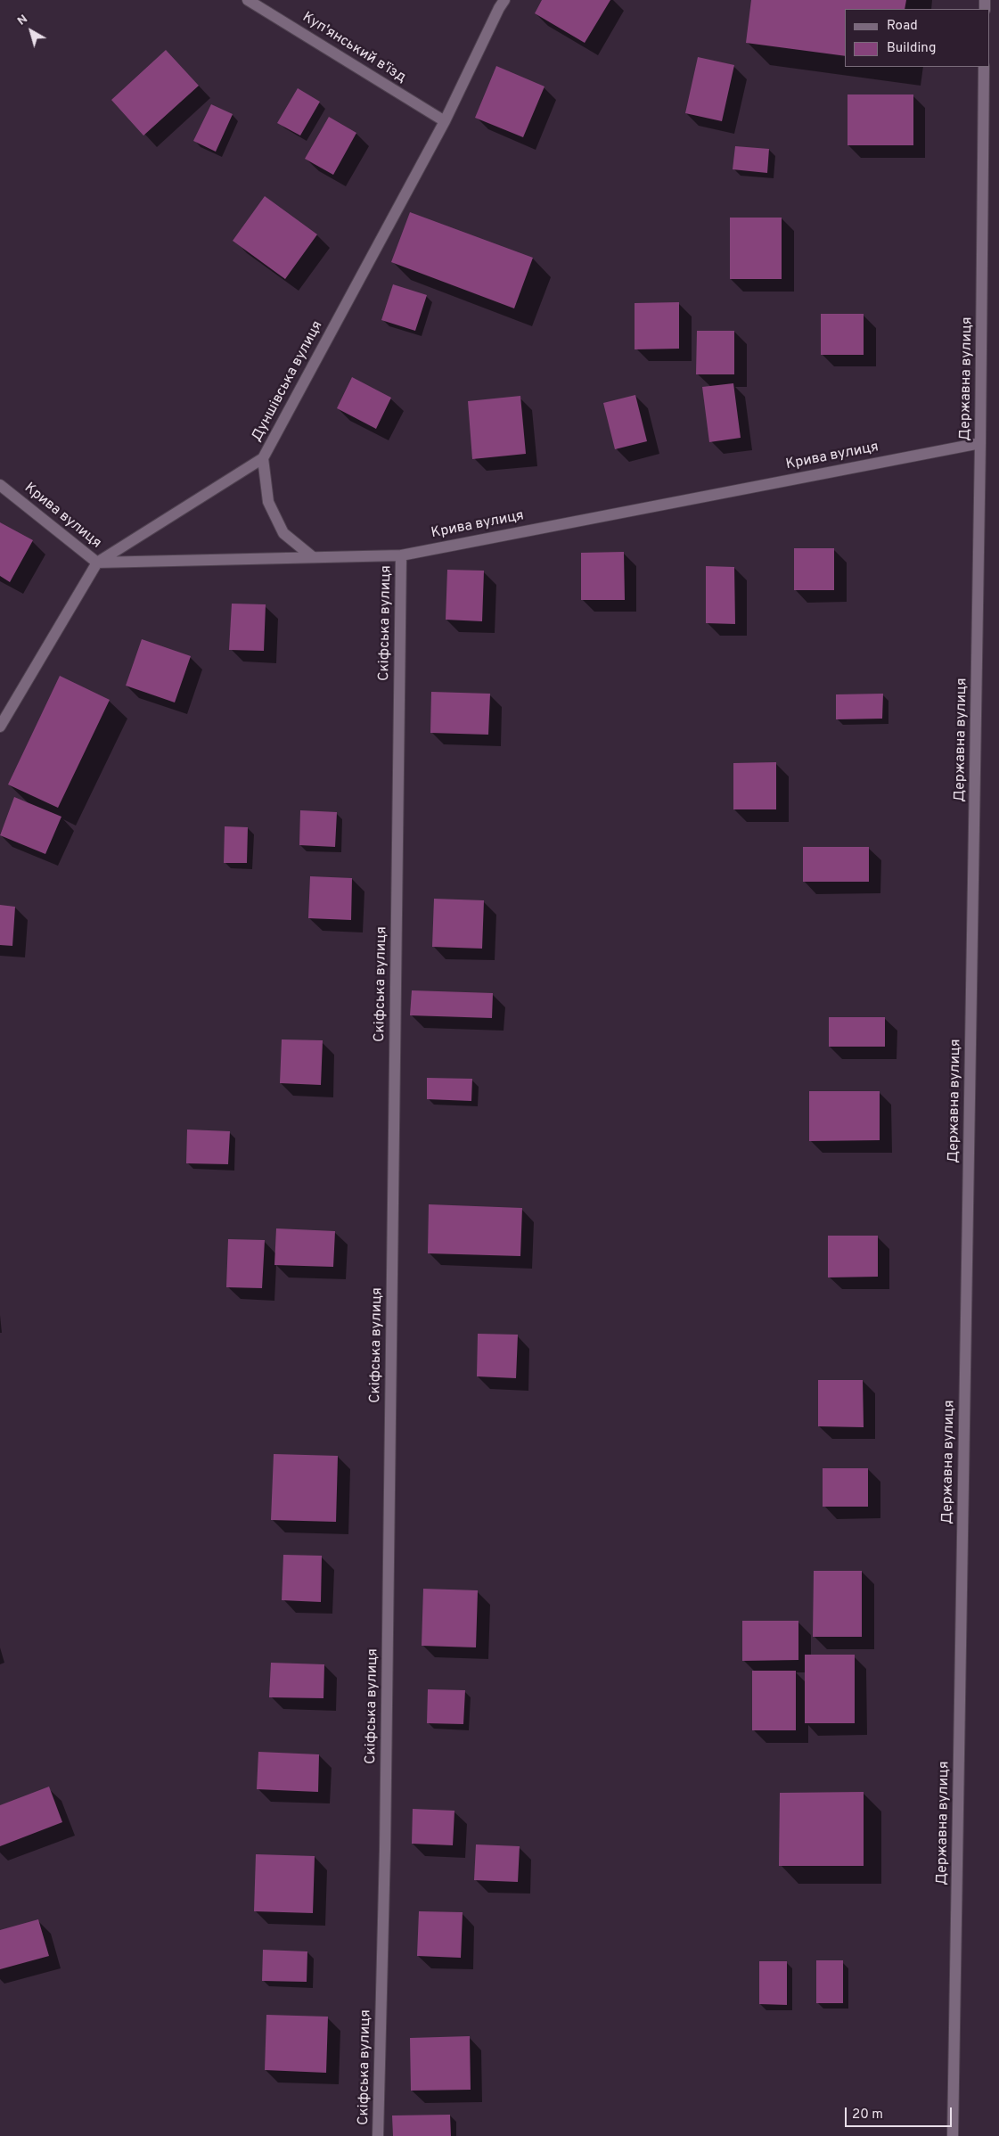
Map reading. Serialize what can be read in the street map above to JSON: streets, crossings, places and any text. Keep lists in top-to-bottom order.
{
  "streets": {
    "street": [
      "Куп'янський в'їзд",
      "Державна вулиця",
      "Дуншівська вулиця",
      "Крива вулиця",
      "Скіфська вулиця"
    ]
  },
  "crossings": [
    ["Куп'янський в'їзд", "Дуншівська вулиця"],
    ["Державна вулиця", "Крива вулиця"],
    ["Дуншівська вулиця", "Крива вулиця"],
    ["Крива вулиця", "Скіфська вулиця"]
  ],
  "legend": ["Road", "Building"],
  "scale_bar": "20 m",
  "north": "top left"
}
